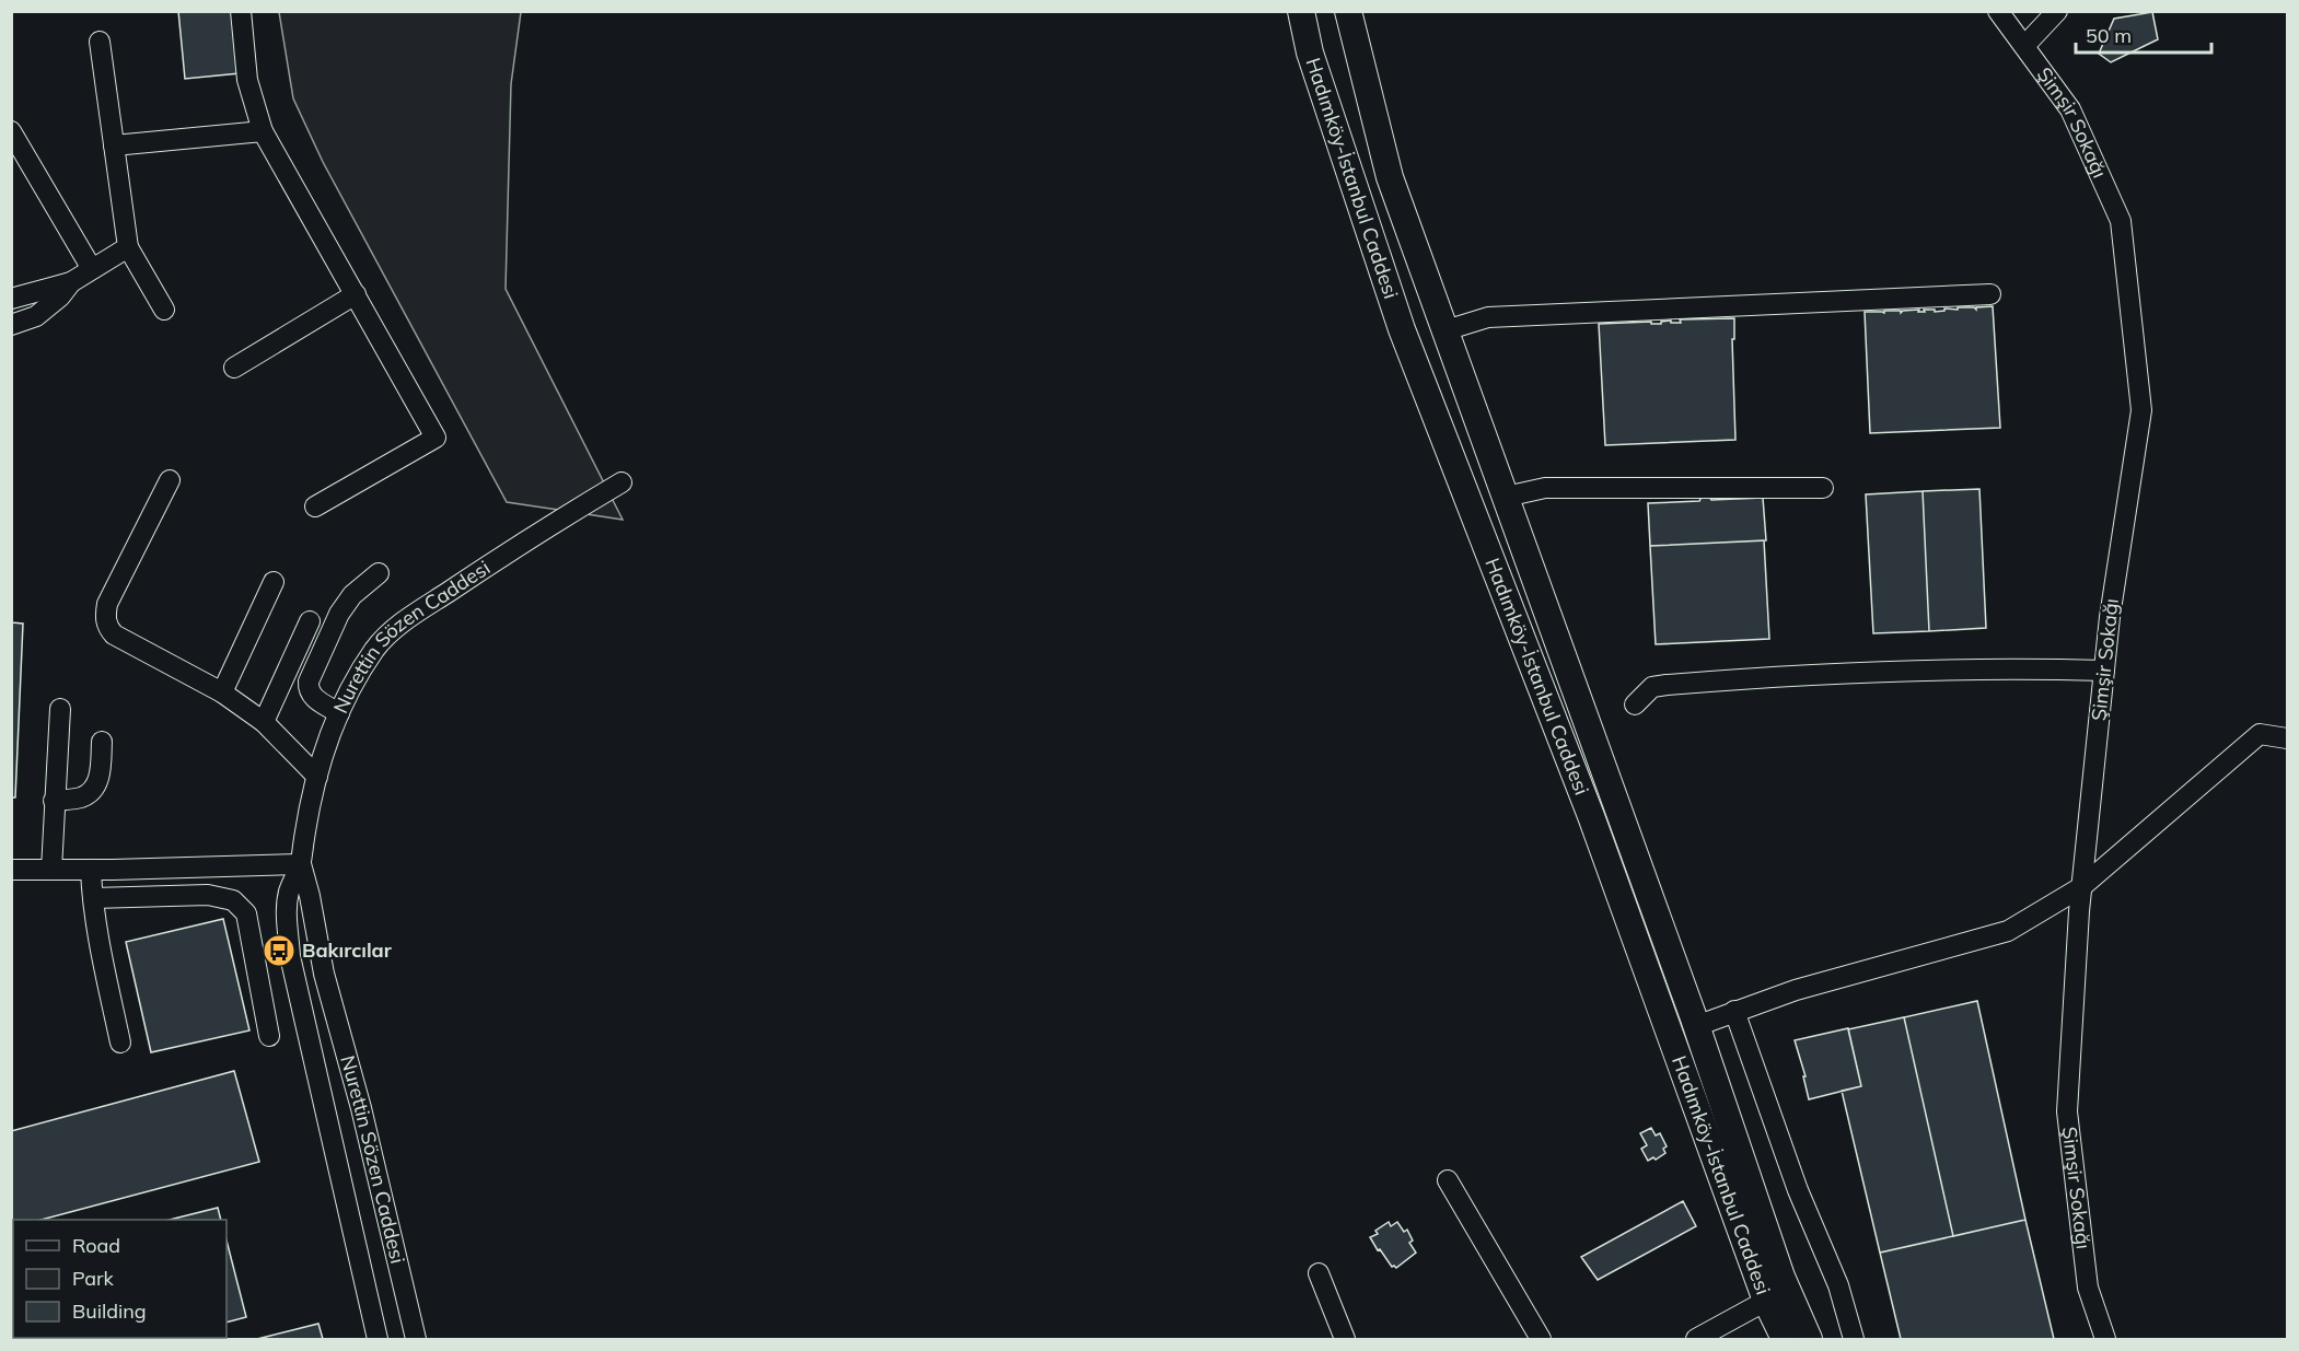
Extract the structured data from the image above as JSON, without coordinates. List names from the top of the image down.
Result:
{
  "streets": {
    "main road": ["Hadımköy-İstanbul Caddesi"],
    "street": ["Şimşir Sokağı", "Nurettin Sözen Caddesi"]
  },
  "places": {
    "bus stop": ["Bakırcılar"]
  },
  "legend": ["Road", "Park", "Building"],
  "scale_bar": "50 m"
}
